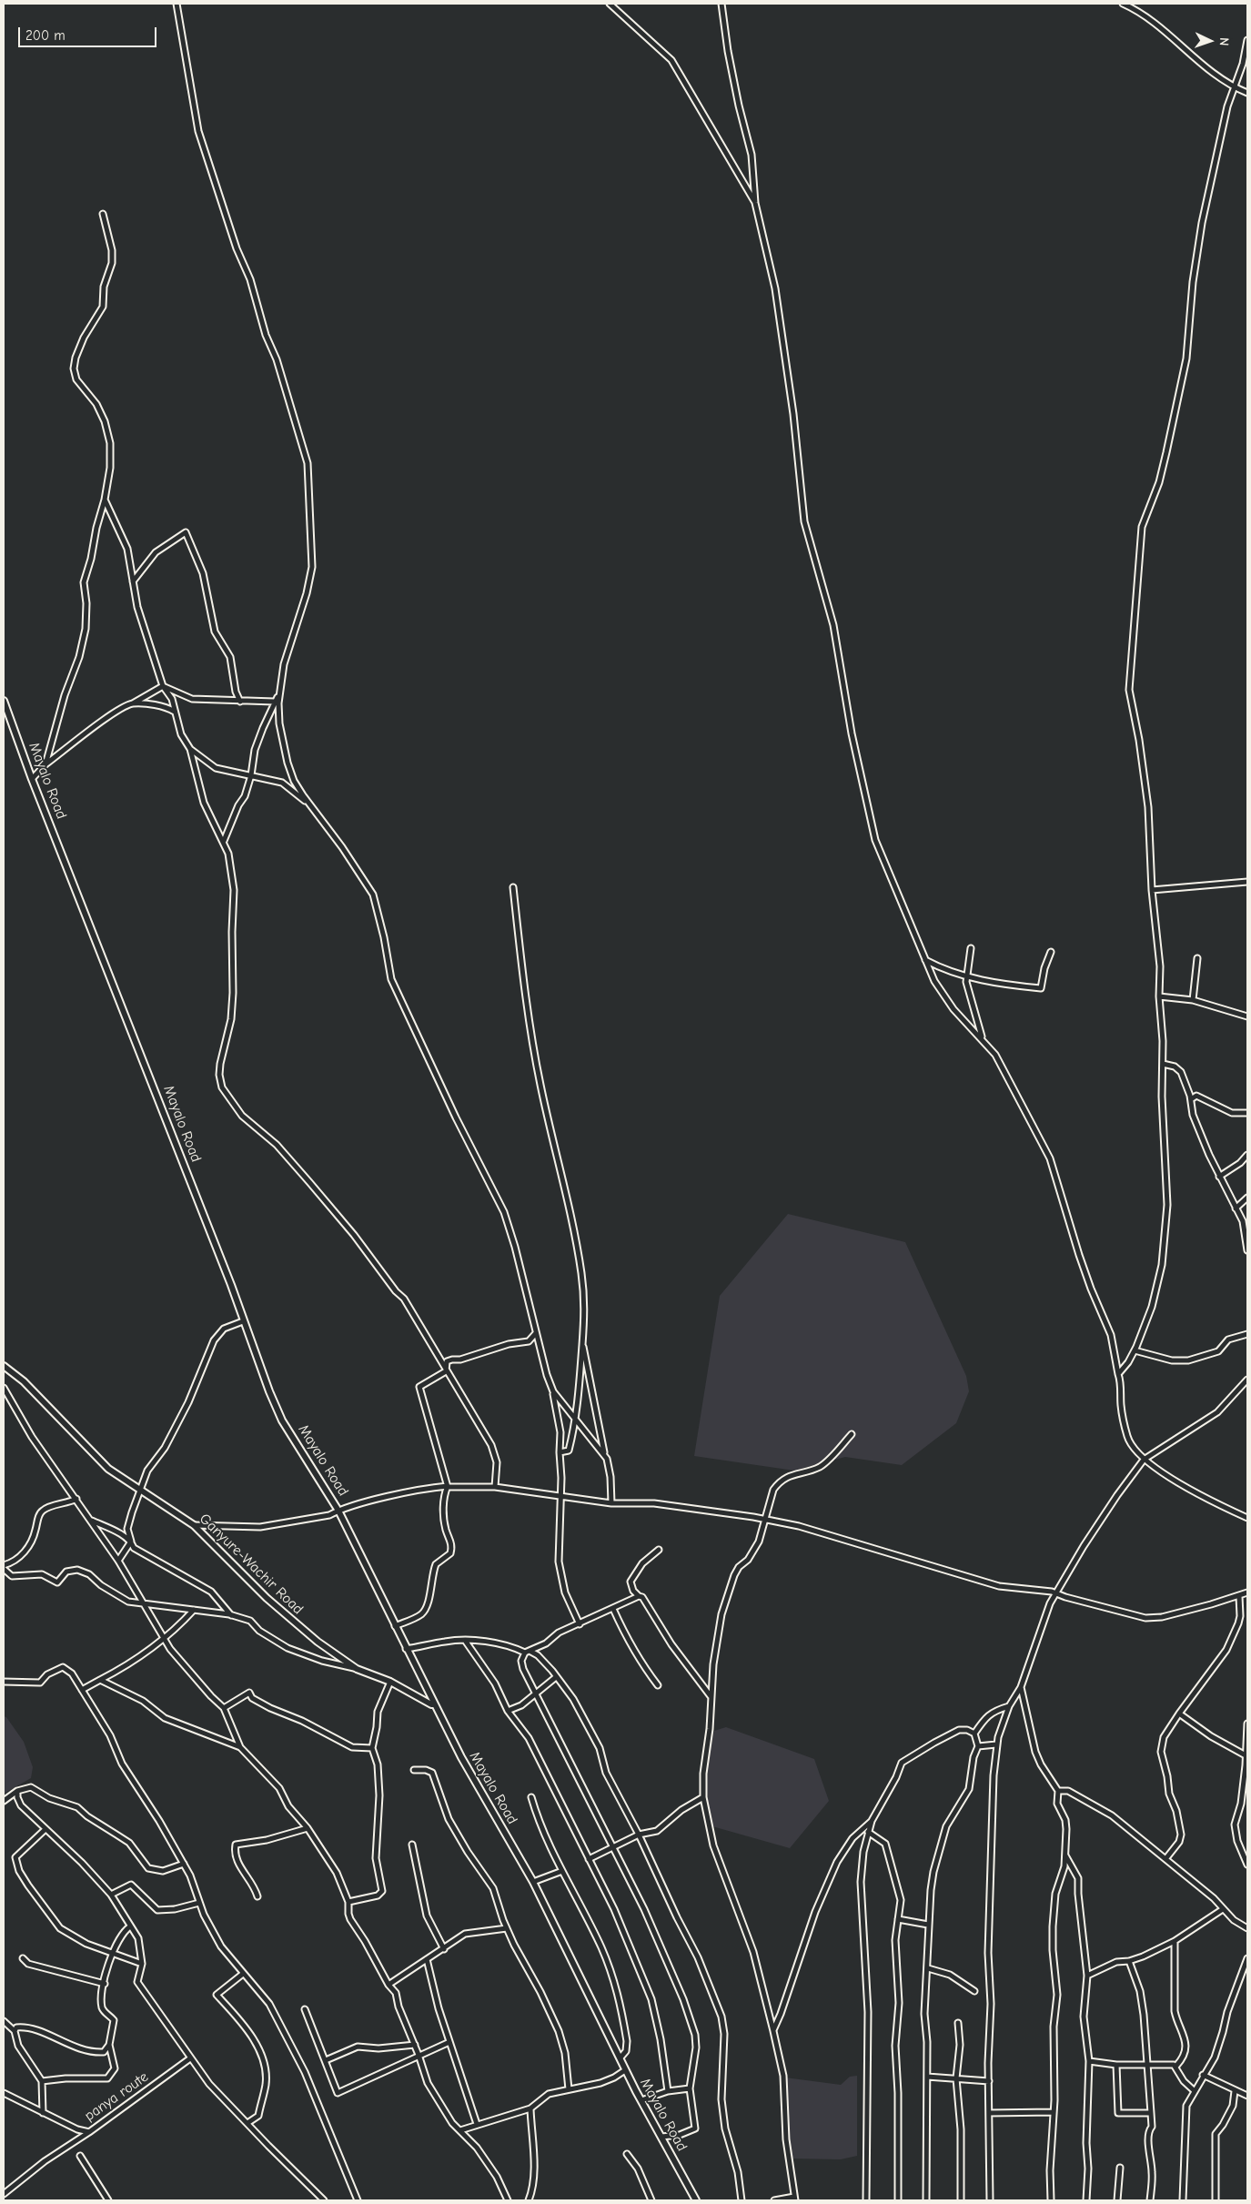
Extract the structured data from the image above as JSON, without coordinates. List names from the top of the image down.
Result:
{
  "streets": {
    "street": ["Mayalo Road", "Ganyure-Wachir Road", "panya route"]
  },
  "crossings": [
    ["Mayalo Road", "Ganyure-Wachir Road"]
  ],
  "scale_bar": "200 m",
  "north": "right"
}
